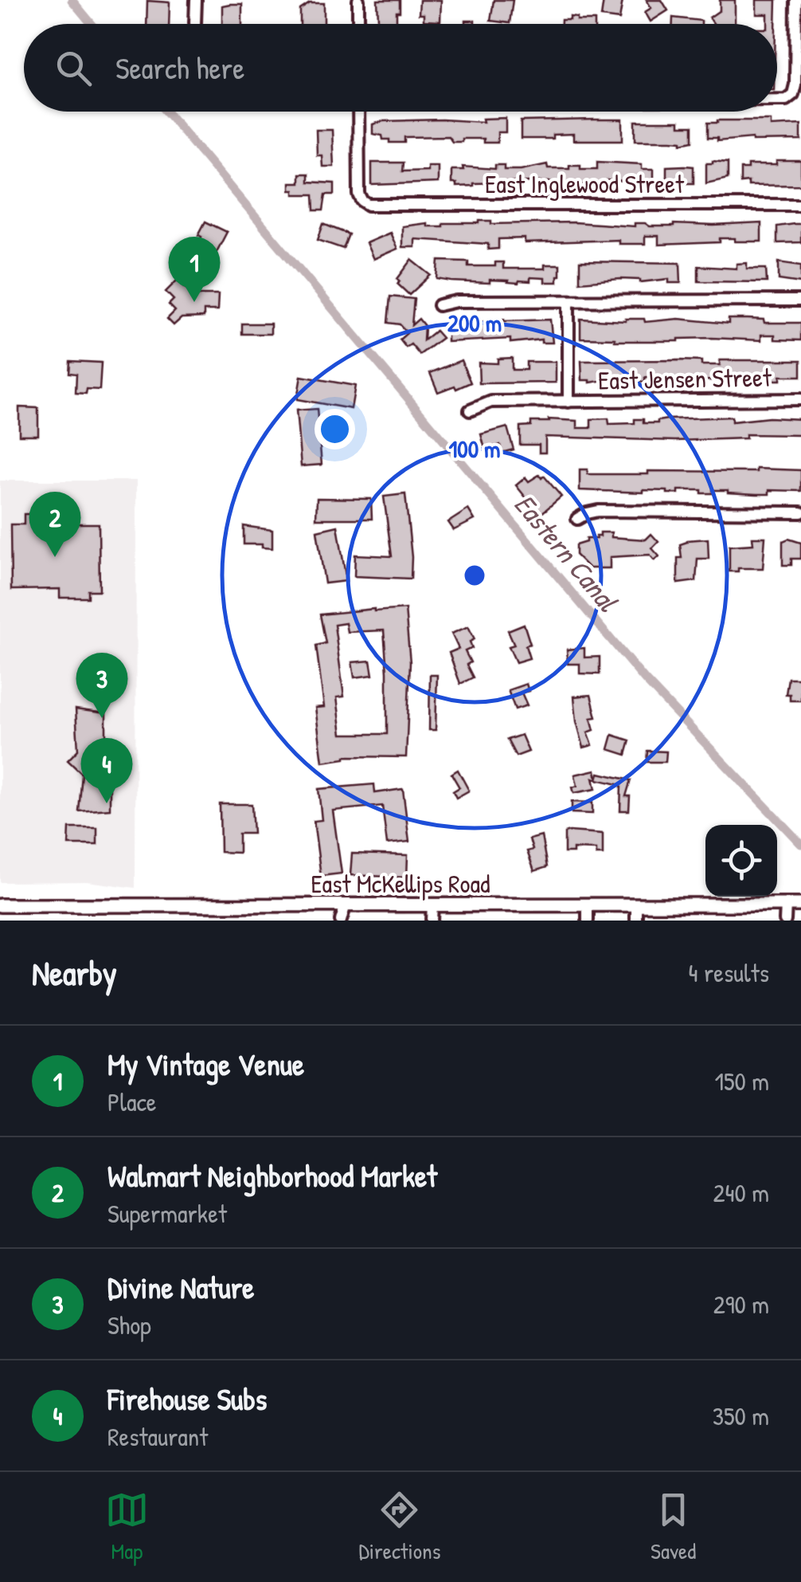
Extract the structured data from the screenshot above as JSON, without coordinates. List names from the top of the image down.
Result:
{
  "streets": {
    "main road": ["East McKellips Road"],
    "street": ["East Inglewood Street", "East Jensen Street"]
  },
  "water": ["Eastern Canal"],
  "page": {
    "search": "Search here",
    "pins": [
      "1",
      "2",
      "3",
      "4"
    ],
    "heading": ["Nearby", "4 results"],
    "list": [
      {
        "mark": "1",
        "name": "My Vintage Venue",
        "note": "Place",
        "value": "150 m"
      },
      {
        "mark": "2",
        "name": "Walmart Neighborhood Market",
        "note": "Supermarket",
        "value": "240 m"
      },
      {
        "mark": "3",
        "name": "Divine Nature",
        "note": "Shop",
        "value": "290 m"
      },
      {
        "mark": "4",
        "name": "Firehouse Subs",
        "note": "Restaurant",
        "value": "350 m"
      }
    ],
    "nav": ["Map", "Directions", "Saved"]
  },
  "rings": ["200 m", "100 m"]
}
